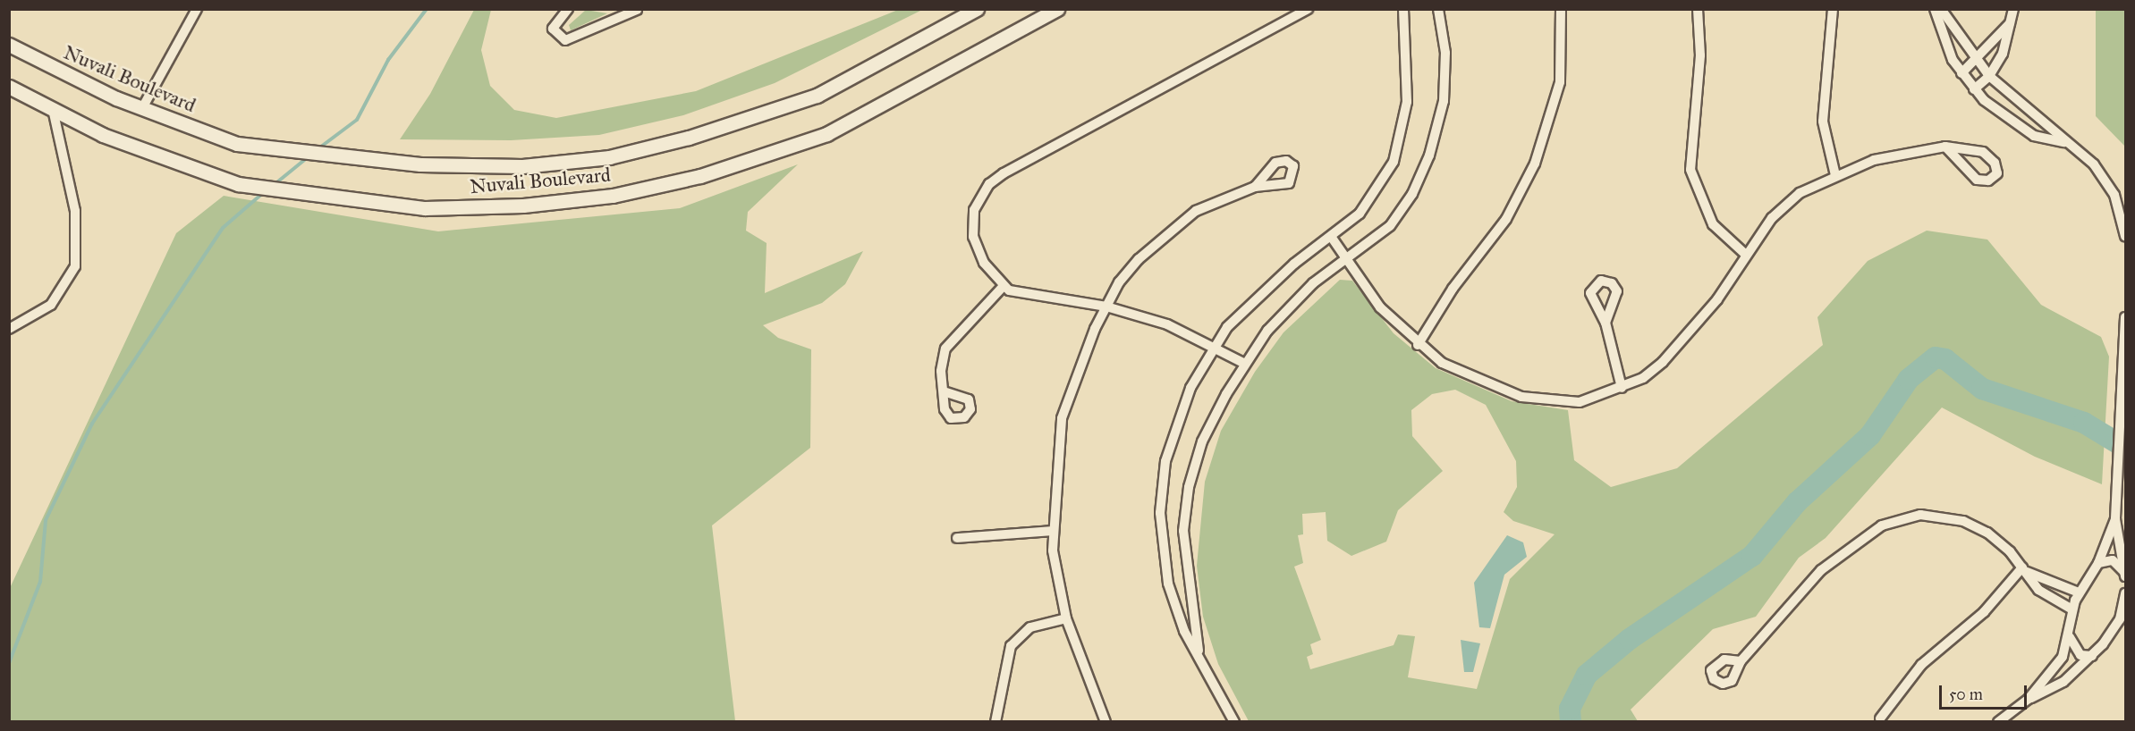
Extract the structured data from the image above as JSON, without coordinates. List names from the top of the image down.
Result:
{
  "streets": {
    "main road": ["Nuvali Boulevard"]
  },
  "scale_bar": "50 m"
}
